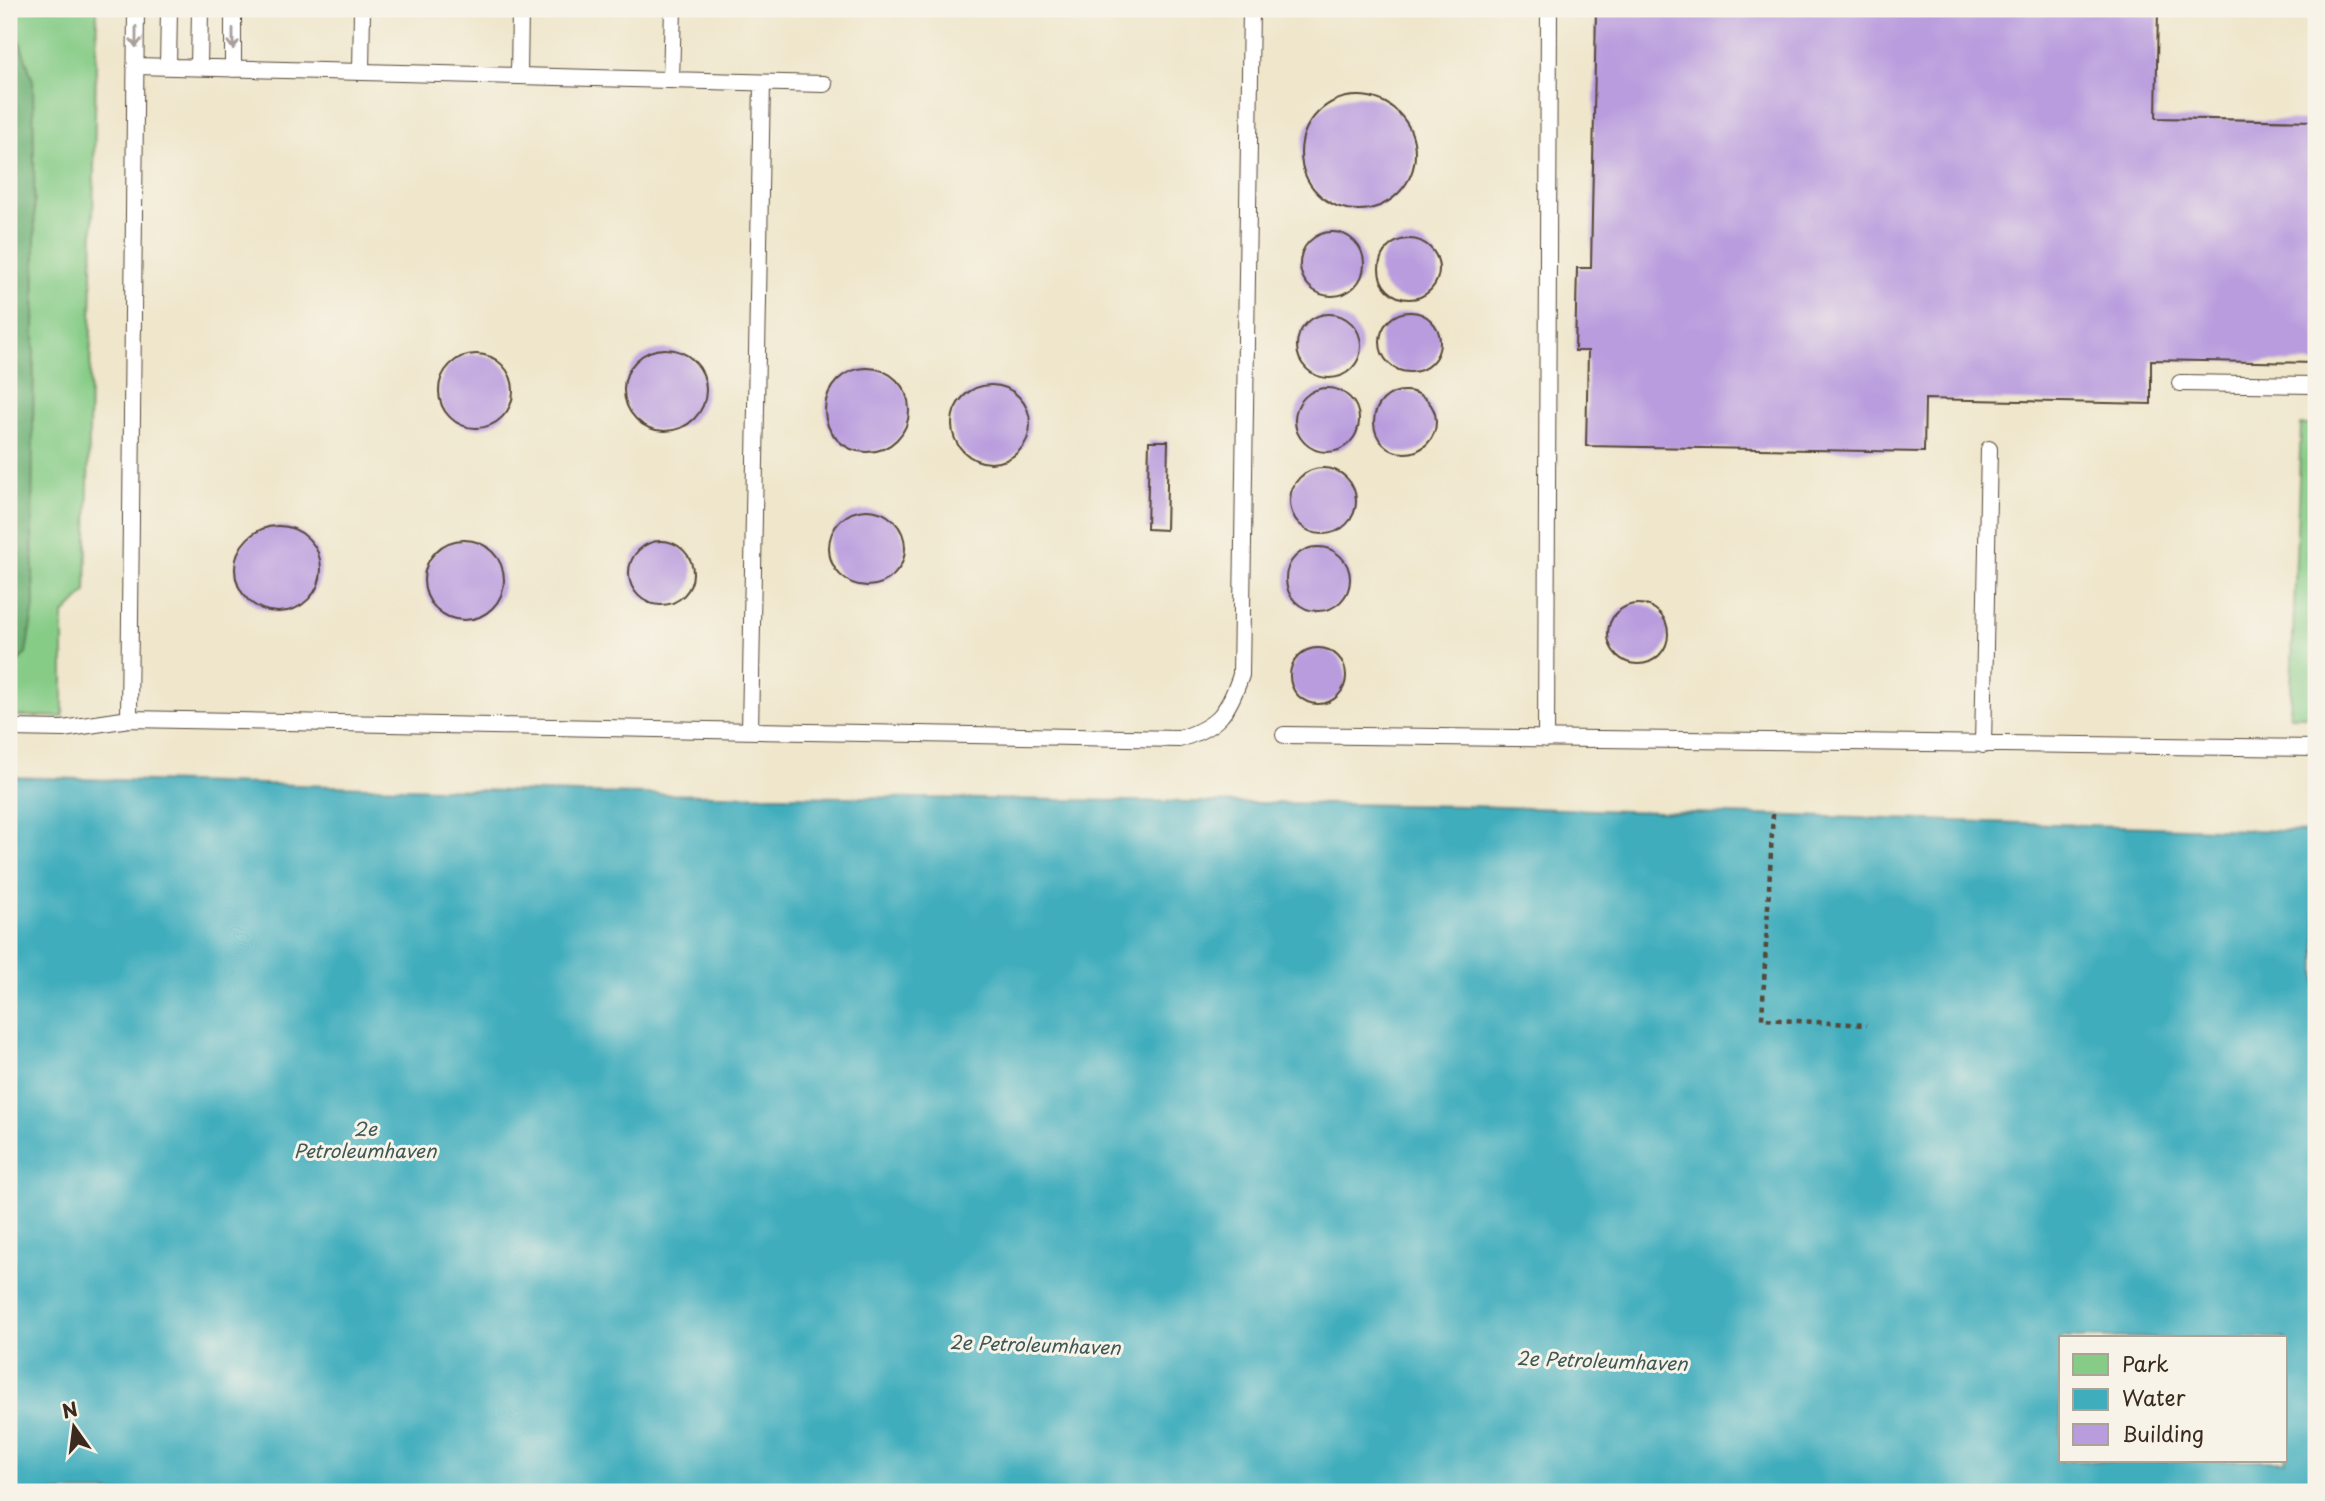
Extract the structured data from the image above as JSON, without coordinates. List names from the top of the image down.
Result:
{
  "water": ["2e Petroleumhaven"],
  "legend": ["Park", "Water", "Building"],
  "north": "top"
}
